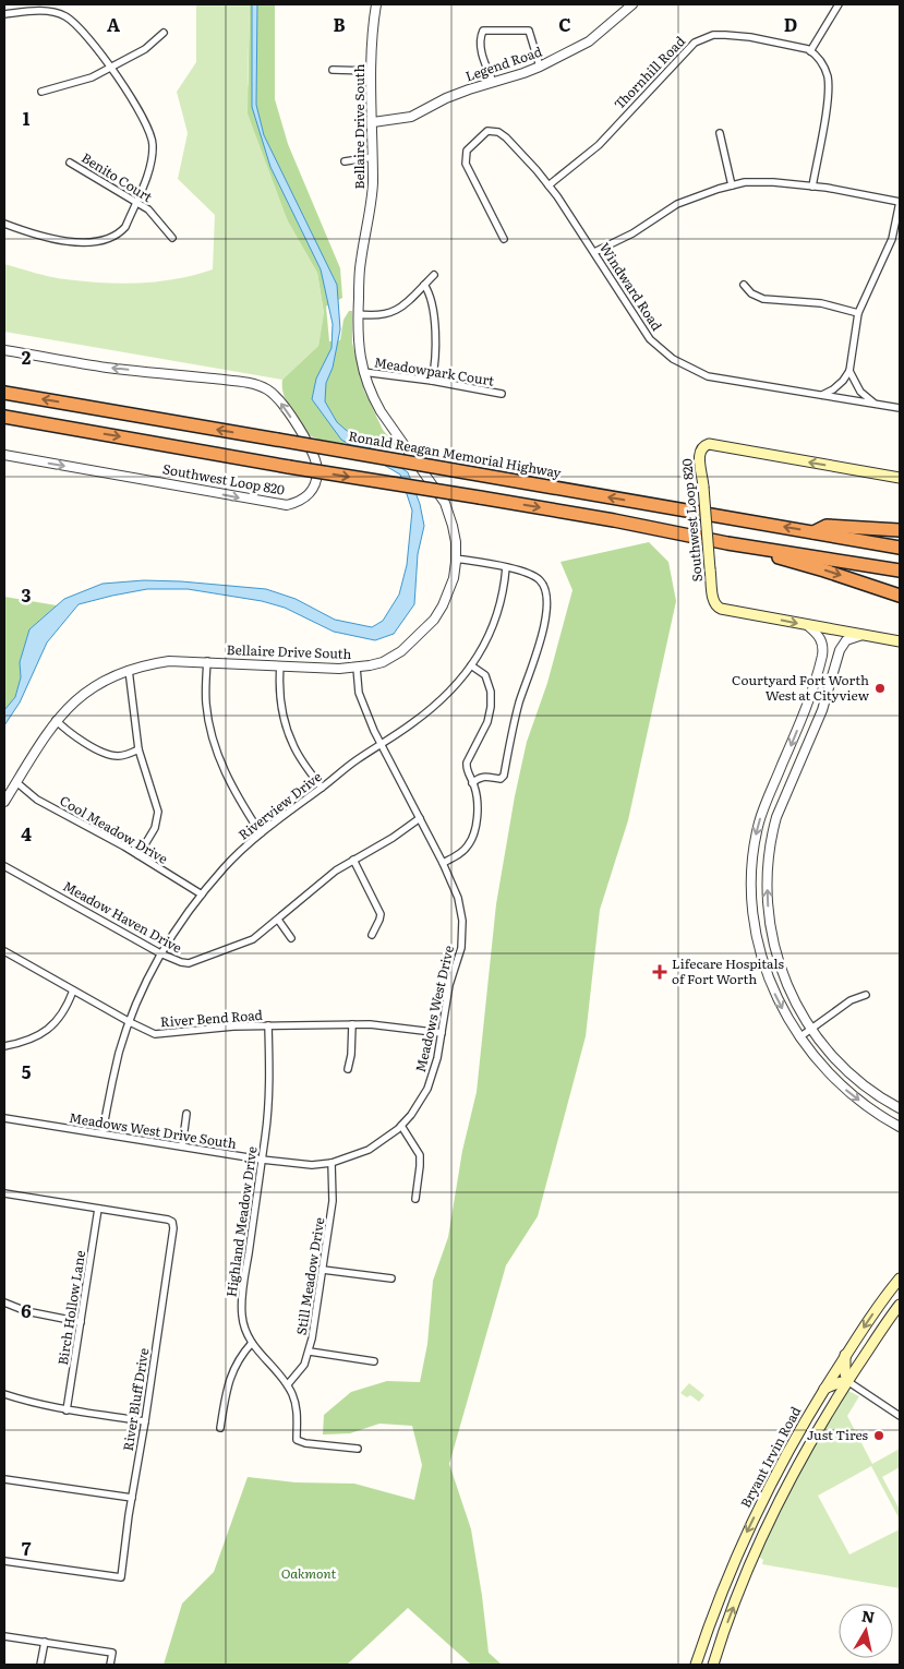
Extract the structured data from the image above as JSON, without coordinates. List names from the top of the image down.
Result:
{
  "streets": {
    "highway": ["Ronald Reagan Memorial Highway"],
    "main road": ["Southwest Loop 820", "Bryant Irvin Road"],
    "street": [
      "Legend Road",
      "Thornhill Road",
      "Bellaire Drive South",
      "Benito Court",
      "Windward Road",
      "Meadowpark Court",
      "Riverview Drive",
      "Cool Meadow Drive",
      "Meadow Haven Drive",
      "Meadows West Drive",
      "River Bend Road",
      "Meadows West Drive South",
      "Highland Meadow Drive",
      "Still Meadow Drive",
      "Birch Hollow Lane",
      "River Bluff Drive"
    ]
  },
  "crossings": [
    ["Legend Road", "Bellaire Drive South"],
    ["Thornhill Road", "Windward Road"],
    ["Bellaire Drive South", "Meadowpark Court"],
    ["Bellaire Drive South", "Cool Meadow Drive"],
    ["Bellaire Drive South", "Meadows West Drive"],
    ["Riverview Drive", "Cool Meadow Drive"],
    ["Riverview Drive", "Meadow Haven Drive"],
    ["Riverview Drive", "Meadows West Drive"],
    ["Riverview Drive", "River Bend Road"],
    ["Riverview Drive", "Meadows West Drive South"],
    ["Meadow Haven Drive", "Meadows West Drive"],
    ["Meadows West Drive", "River Bend Road"],
    ["Meadows West Drive", "Meadows West Drive South"],
    ["Meadows West Drive", "Still Meadow Drive"],
    ["River Bend Road", "Highland Meadow Drive"],
    ["Meadows West Drive South", "Highland Meadow Drive"],
    ["Meadows West Drive South", "Still Meadow Drive"],
    ["Highland Meadow Drive", "Still Meadow Drive"],
    ["Birch Hollow Lane", "River Bluff Drive"]
  ],
  "parks": ["Oakmont"],
  "places": {
    "other": ["Courtyard Fort Worth West at Cityview", "Just Tires"],
    "health": ["Lifecare Hospitals of Fort Worth"]
  },
  "north": "top",
  "grid": {
    "columns": [
      "A",
      "B",
      "C",
      "D"
    ],
    "rows": [
      "1",
      "2",
      "3",
      "4",
      "5",
      "6",
      "7"
    ]
  }
}
